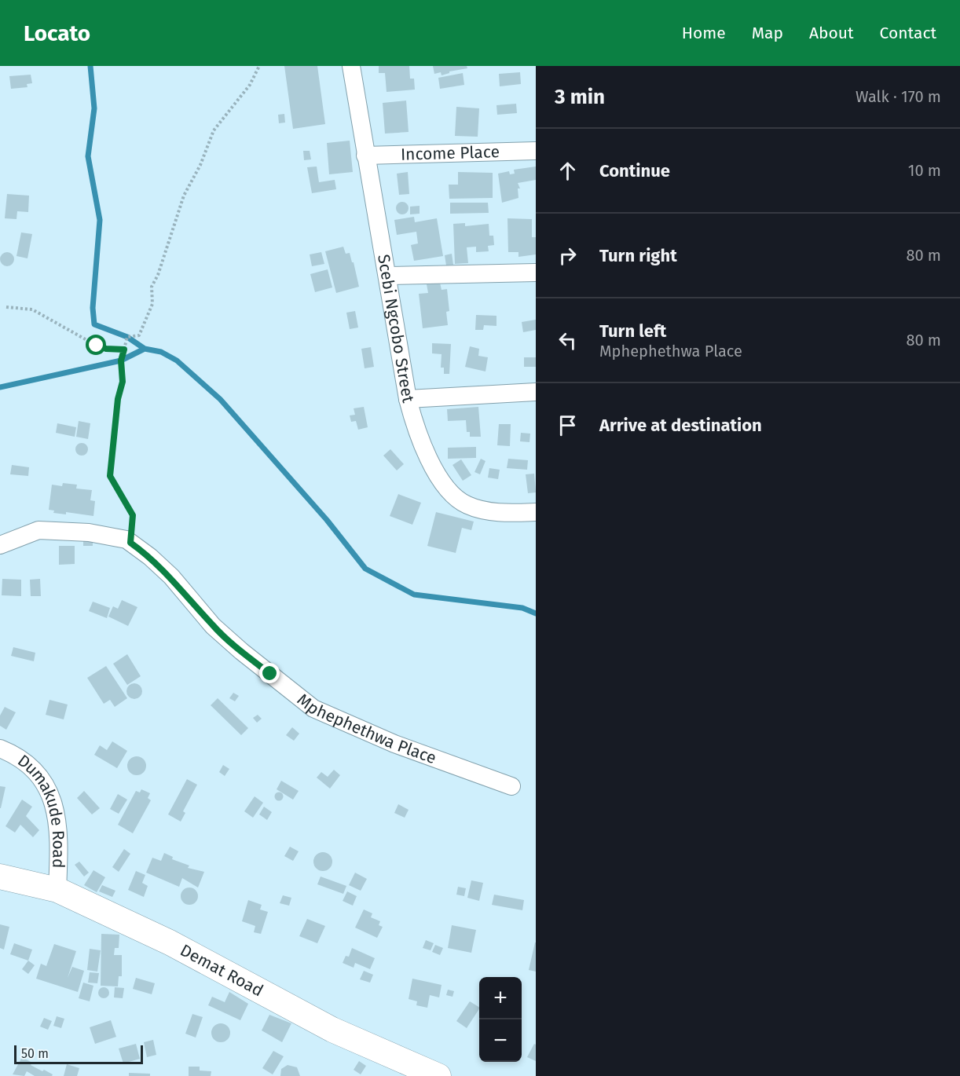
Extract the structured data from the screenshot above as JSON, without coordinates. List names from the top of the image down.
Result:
{
  "streets": {
    "street": [
      "Income Place",
      "Scebi Ngcobo Street",
      "Mphephethwa Place",
      "Dumakude Road",
      "Demat Road"
    ]
  },
  "crossings": [
    ["Income Place", "Scebi Ngcobo Street"],
    ["Dumakude Road", "Demat Road"]
  ],
  "scale_bar": "50 m",
  "page": {
    "header": "Locato",
    "nav": [
      "Home",
      "Map",
      "About",
      "Contact"
    ],
    "heading": ["3 min", "Walk · 170 m"],
    "list": [
      ["Continue", "10 m"],
      ["Turn right", "80 m"],
      ["Turn left", "Mphephethwa Place", "80 m"],
      "Arrive at destination"
    ],
    "map_buttons": ["+", "−"],
    "scale": "50 m"
  }
}
